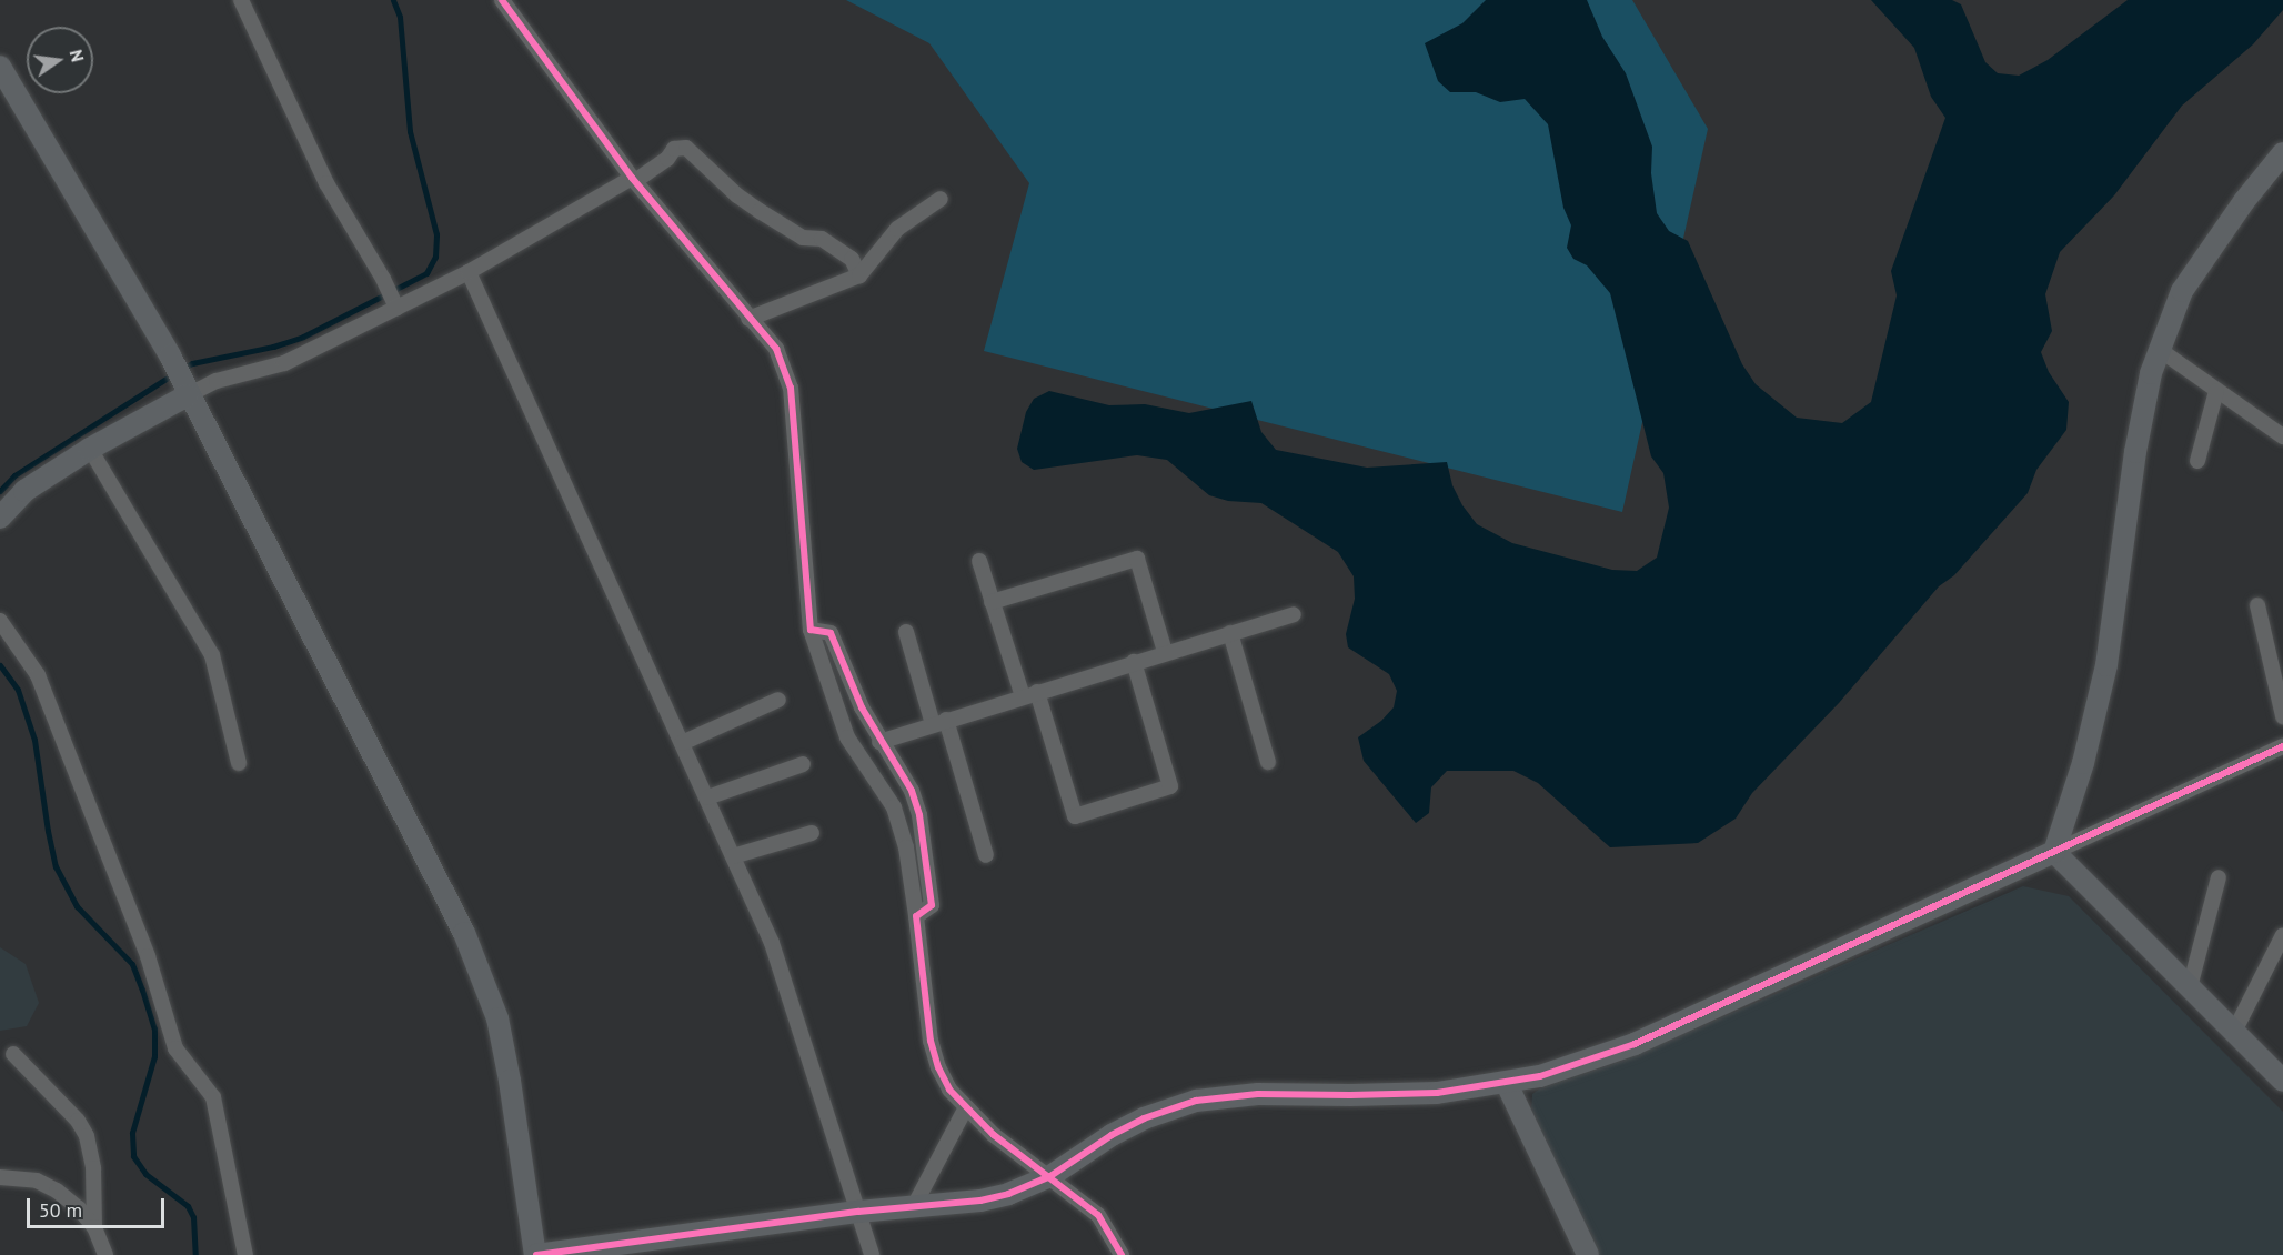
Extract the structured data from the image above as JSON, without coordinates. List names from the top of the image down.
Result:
{
  "scale_bar": "50 m",
  "north": "right"
}
